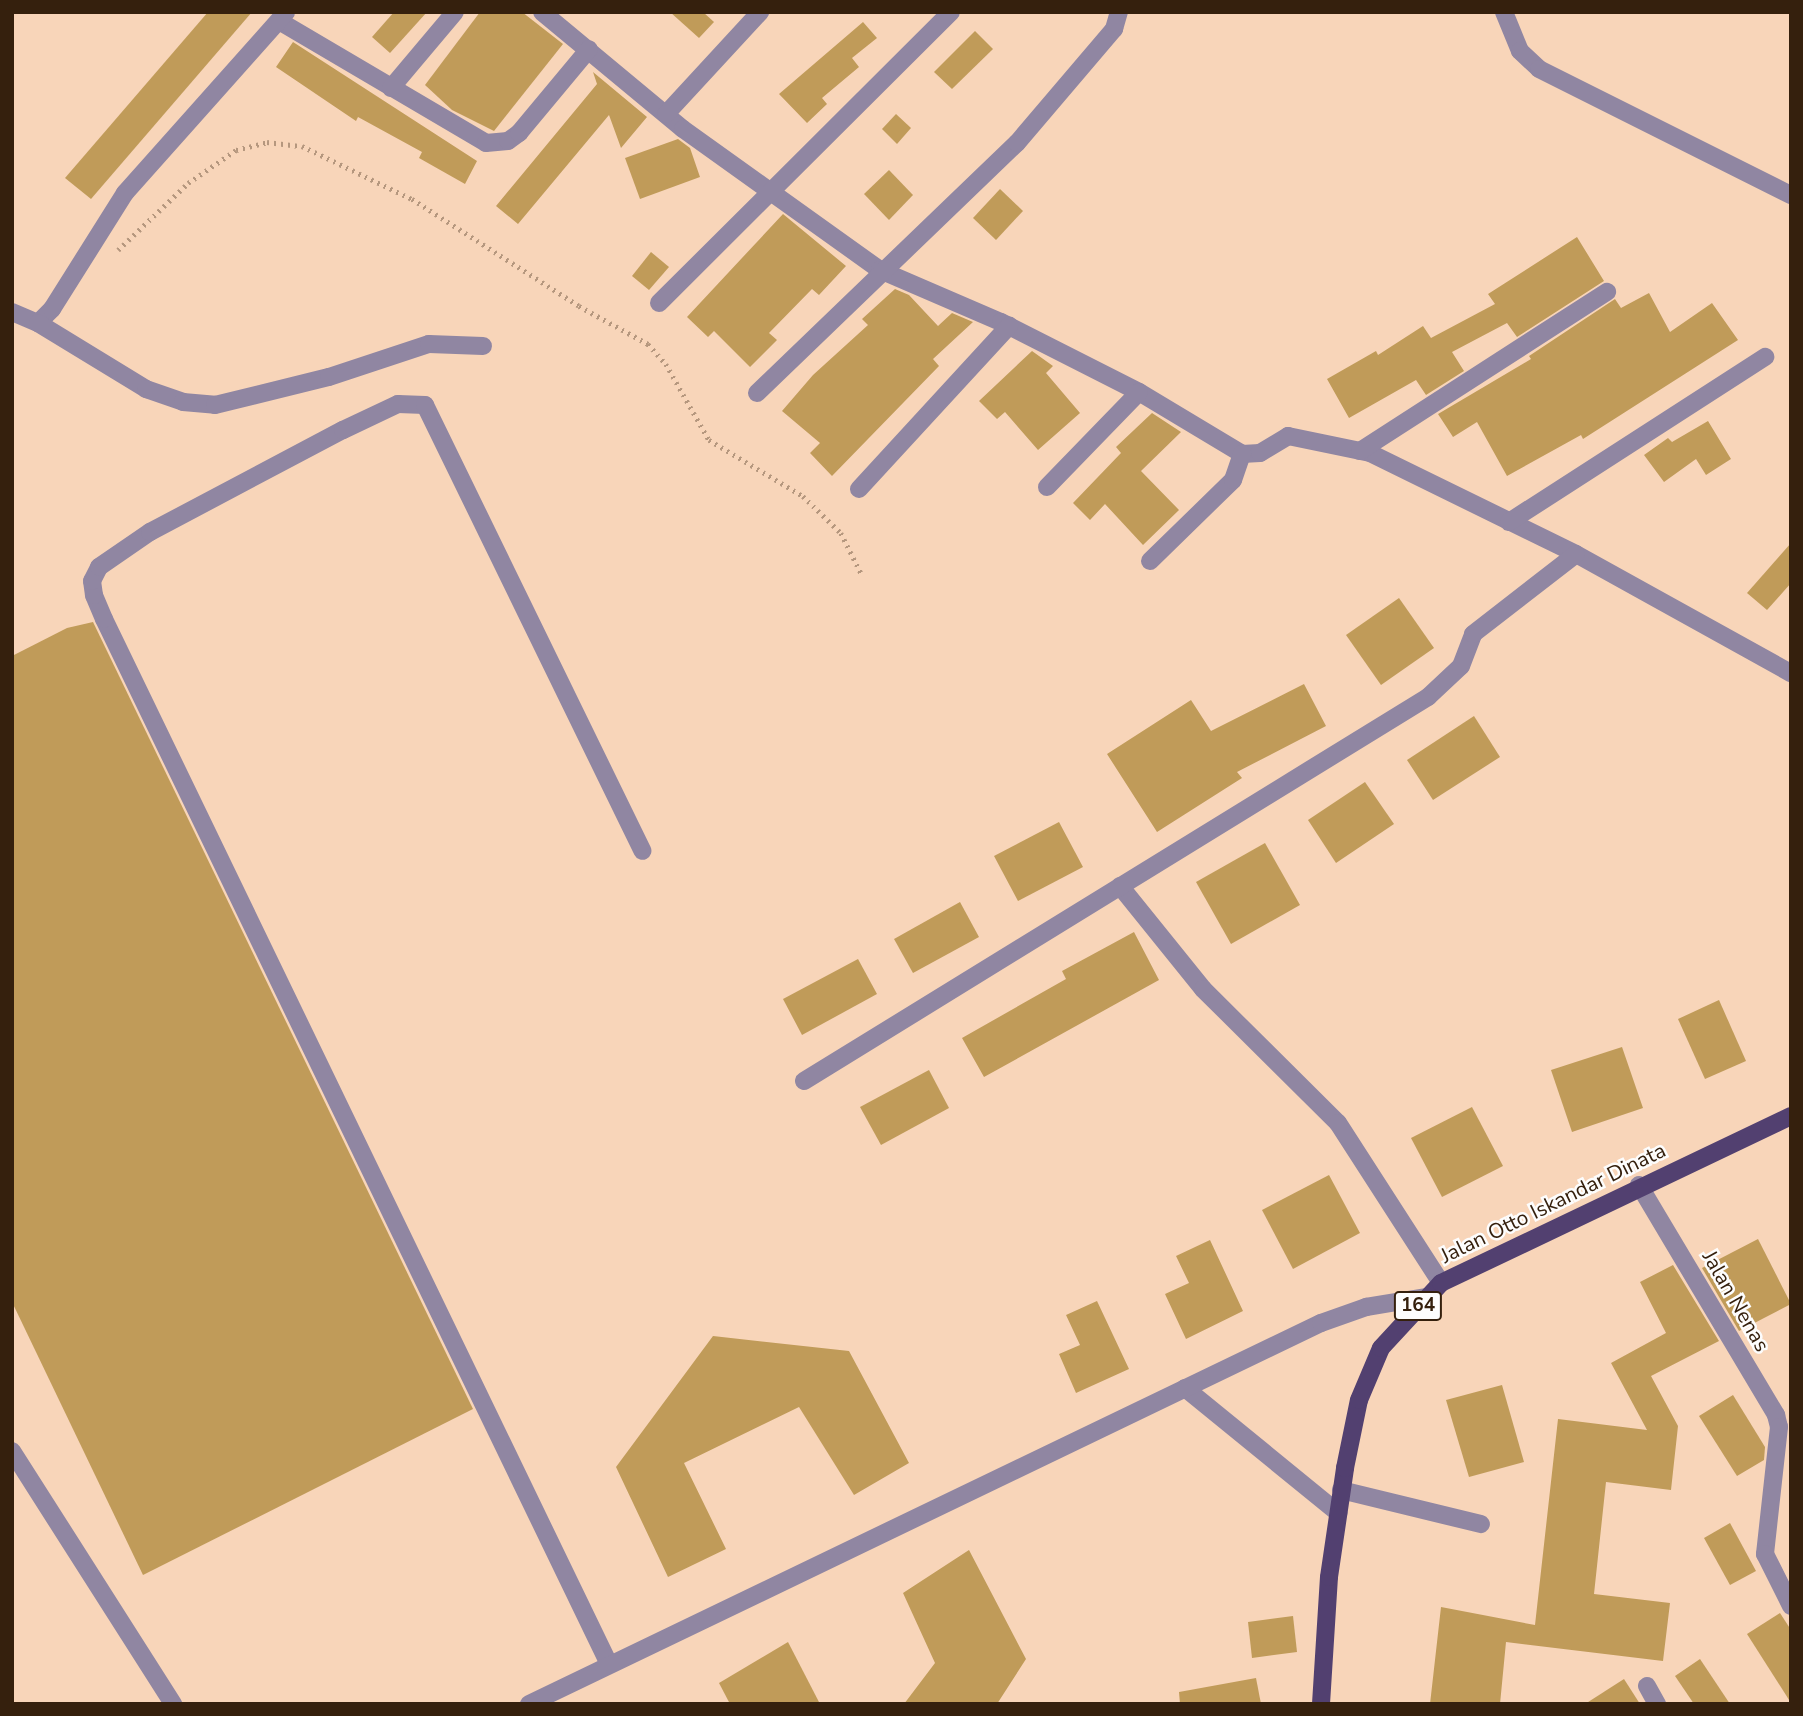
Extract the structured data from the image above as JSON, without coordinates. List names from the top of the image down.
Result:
{
  "streets": {
    "main road": ["Jalan Otto Iskandar Dinata", "164"],
    "street": ["Jalan Nenas"]
  },
  "crossings": [
    ["Jalan Otto Iskandar Dinata", "Jalan Nenas"]
  ]
}
